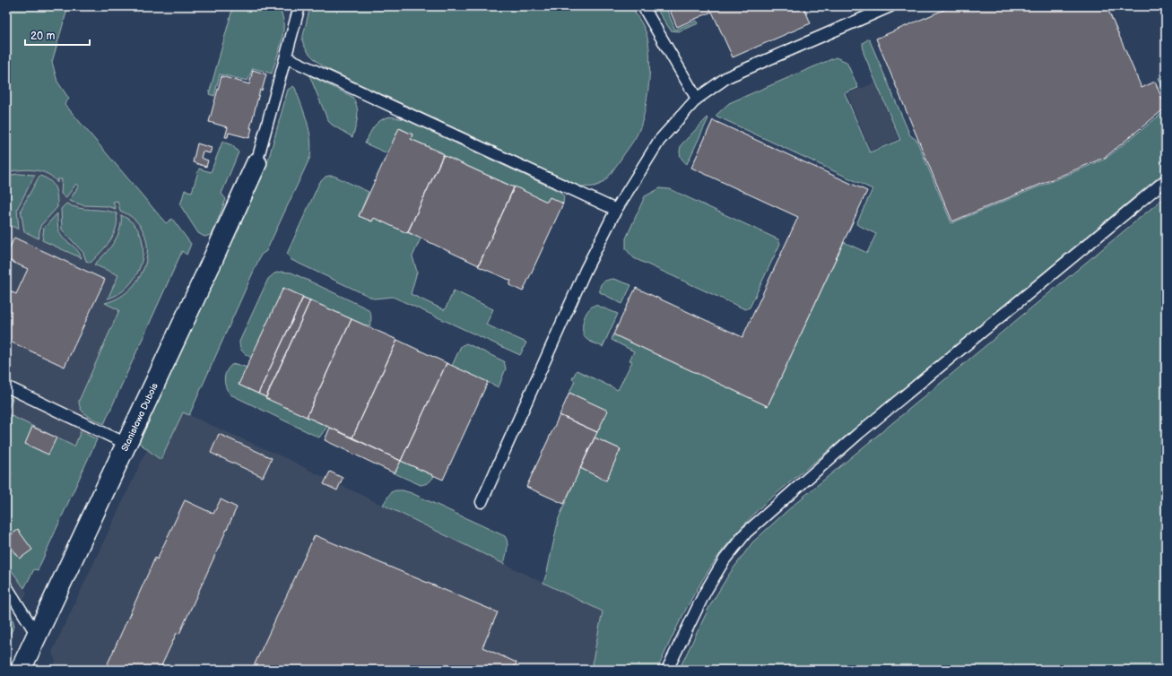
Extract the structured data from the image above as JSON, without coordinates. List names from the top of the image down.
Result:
{
  "streets": {
    "street": ["Stanisława Dubois"]
  },
  "scale_bar": "20 m"
}
